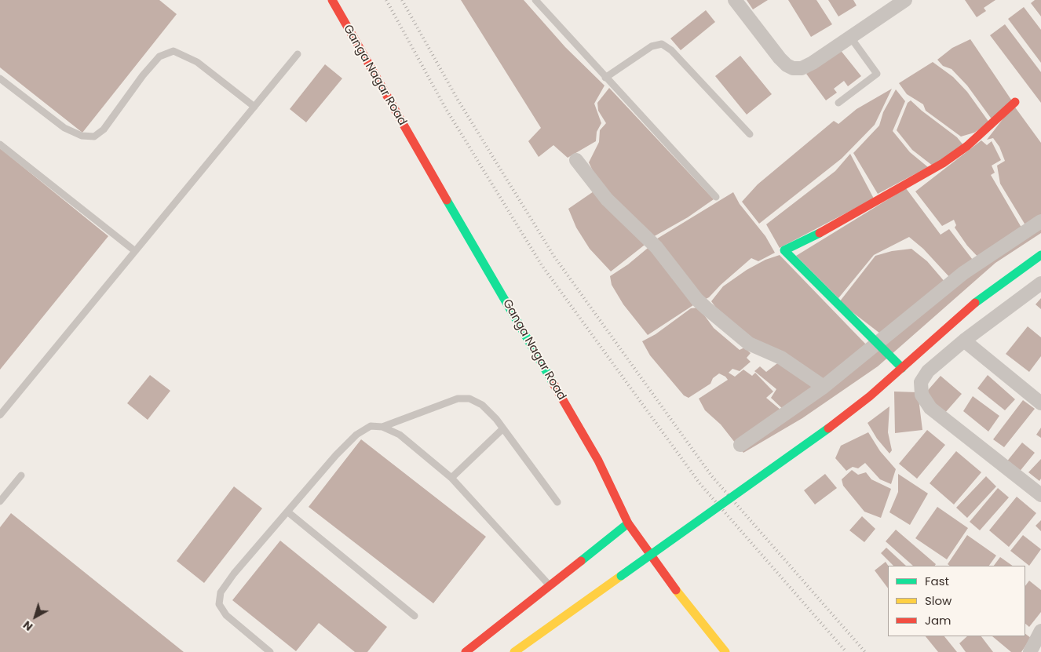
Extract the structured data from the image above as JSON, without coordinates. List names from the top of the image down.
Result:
{
  "streets": {
    "street": ["Ganga Nagar Road"]
  },
  "legend": ["Fast", "Slow", "Jam"],
  "north": "bottom left"
}
